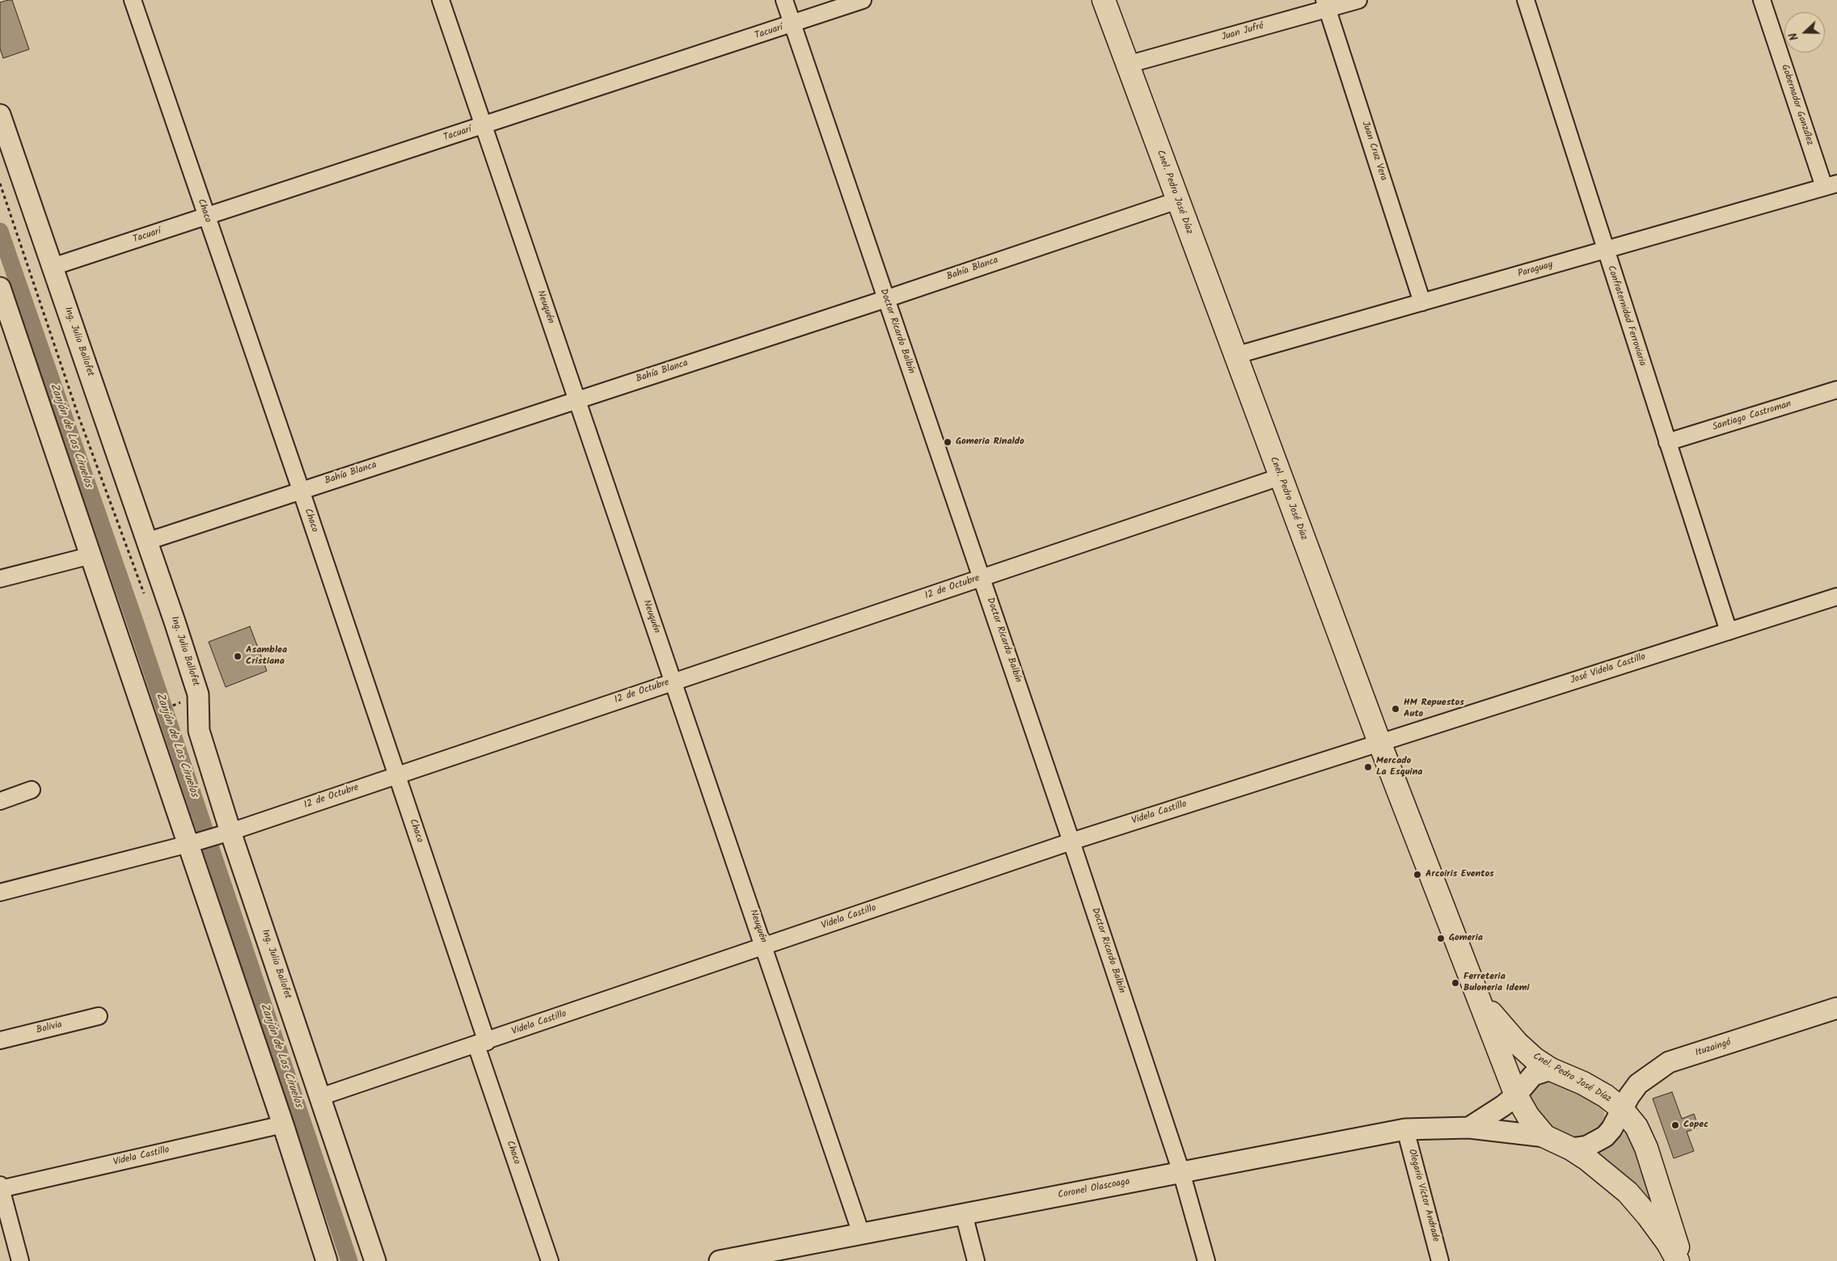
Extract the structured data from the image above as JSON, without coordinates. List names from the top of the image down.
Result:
{
  "streets": {
    "main road": ["Cnel. Pedro José Díaz"],
    "street": [
      "Tacuarí",
      "Juan Jufré",
      "Gobernador González",
      "Juan Cruz Vera",
      "Chaco",
      "Bahía Blanca",
      "Paraguay",
      "Neuquén",
      "Confraternidad Ferroviaria",
      "Doctor Ricardo Balbín",
      "Ing. Julio Ballofet",
      "Santiago Castroman",
      "12 de Octubre",
      "José Videla Castillo",
      "Videla Castillo",
      "Bolivia",
      "Ituzaingó",
      "Coronel Olascoaga",
      "Olegario Víctor Andrade"
    ]
  },
  "crossings": [
    ["Tacuarí", "Chaco"],
    ["Tacuarí", "Neuquén"],
    ["Tacuarí", "Doctor Ricardo Balbín"],
    ["Tacuarí", "Ing. Julio Ballofet"],
    ["Juan Jufré", "Juan Cruz Vera"],
    ["Juan Jufré", "Cnel. Pedro José Díaz"],
    ["Gobernador González", "Paraguay"],
    ["Juan Cruz Vera", "Paraguay"],
    ["Cnel. Pedro José Díaz", "Bahía Blanca"],
    ["Cnel. Pedro José Díaz", "Paraguay"],
    ["Cnel. Pedro José Díaz", "12 de Octubre"],
    ["Cnel. Pedro José Díaz", "José Videla Castillo"],
    ["Cnel. Pedro José Díaz", "Videla Castillo"],
    ["Cnel. Pedro José Díaz", "Ituzaingó"],
    ["Cnel. Pedro José Díaz", "Coronel Olascoaga"],
    ["Chaco", "Bahía Blanca"],
    ["Chaco", "12 de Octubre"],
    ["Chaco", "Videla Castillo"],
    ["Bahía Blanca", "Neuquén"],
    ["Bahía Blanca", "Doctor Ricardo Balbín"],
    ["Bahía Blanca", "Ing. Julio Ballofet"],
    ["Paraguay", "Confraternidad Ferroviaria"],
    ["Neuquén", "12 de Octubre"],
    ["Neuquén", "Videla Castillo"],
    ["Neuquén", "Coronel Olascoaga"],
    ["Confraternidad Ferroviaria", "Santiago Castroman"],
    ["Confraternidad Ferroviaria", "José Videla Castillo"],
    ["Doctor Ricardo Balbín", "12 de Octubre"],
    ["Doctor Ricardo Balbín", "Videla Castillo"],
    ["Doctor Ricardo Balbín", "Coronel Olascoaga"],
    ["Ing. Julio Ballofet", "12 de Octubre"],
    ["Ing. Julio Ballofet", "Videla Castillo"],
    ["José Videla Castillo", "Videla Castillo"],
    ["Ituzaingó", "Coronel Olascoaga"],
    ["Coronel Olascoaga", "Olegario Víctor Andrade"]
  ],
  "water": ["Zanjón de Los Ciruelos"],
  "places": [
    "Gomeria Rinaldo",
    "Asamblea Cristiana",
    "HM Repuestos Auto",
    "Mercado La Esquina",
    "Arcoiris Eventos",
    "Gomeria",
    "Ferreteria Buloneria Idemi",
    "Copec"
  ],
  "north": "left"
}
